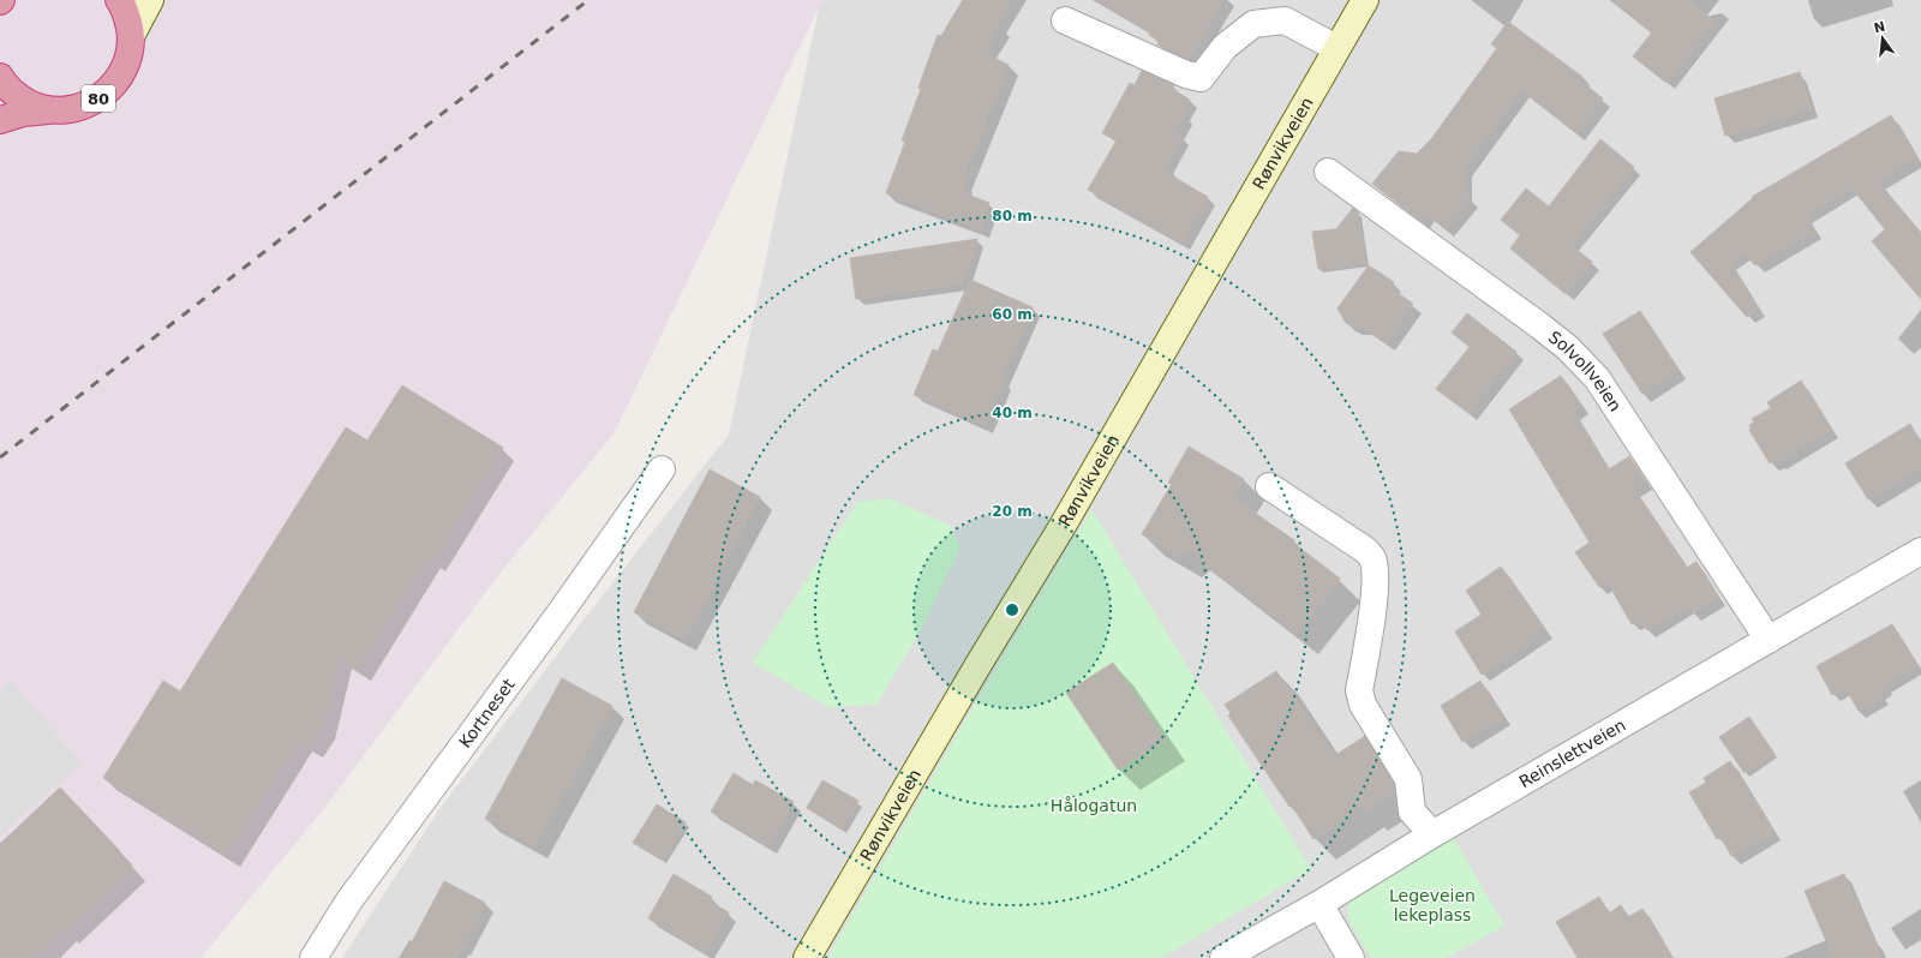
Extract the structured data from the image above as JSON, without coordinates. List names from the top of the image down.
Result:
{
  "streets": {
    "highway": ["80"],
    "street": [
      "Rønvikveien",
      "Solvollveien",
      "Kortneset",
      "Reinslettveien"
    ]
  },
  "crossings": [
    ["Solvollveien", "Reinslettveien"]
  ],
  "parks": ["Hålogatun", "Legeveien lekeplass"],
  "north": "top",
  "rings": [
    "80 m",
    "60 m",
    "40 m",
    "20 m"
  ]
}
